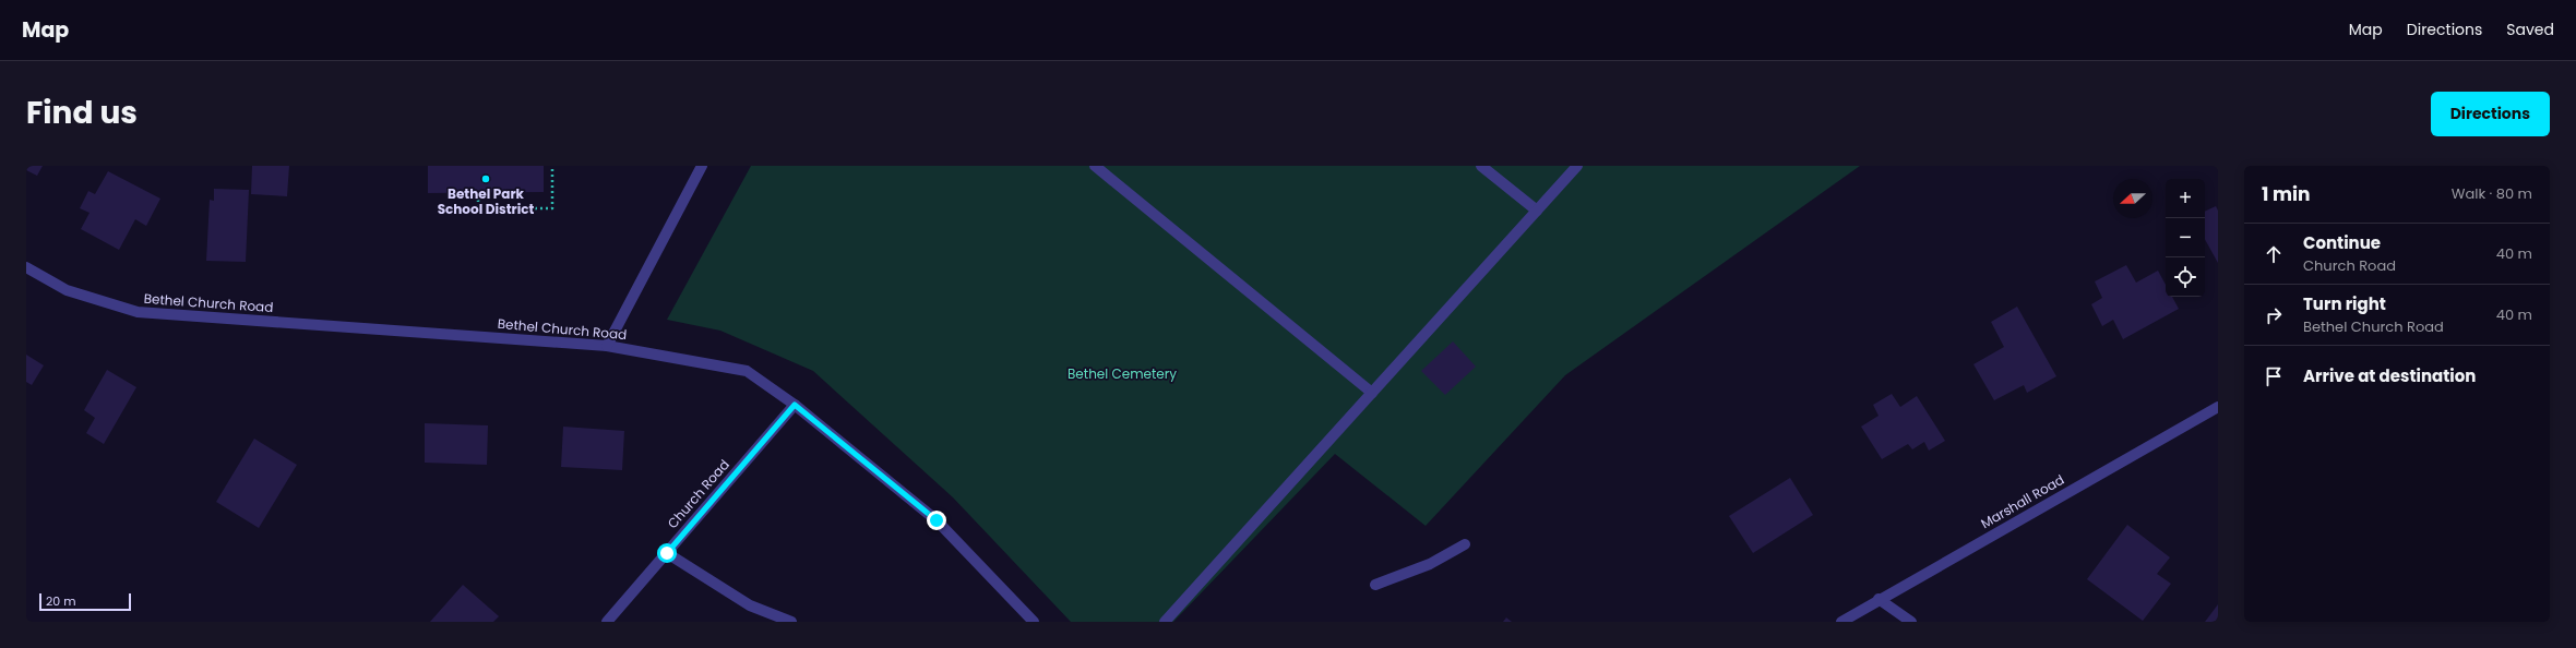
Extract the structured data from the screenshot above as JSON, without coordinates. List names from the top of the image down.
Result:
{
  "streets": {
    "street": ["Bethel Church Road", "Church Road", "Marshall Road"]
  },
  "crossings": [
    ["Bethel Church Road", "Church Road"]
  ],
  "parks": ["Bethel Cemetery"],
  "places": ["Bethel Park School District"],
  "scale_bar": "20 m",
  "north": "left",
  "page": {
    "header": "Map",
    "nav": ["Map", "Directions", "Saved"],
    "title": "Find us",
    "buttons": "Directions",
    "heading": ["1 min", "Walk · 80 m"],
    "map_buttons": ["+", "−"],
    "list": [
      ["Continue", "Church Road", "40 m"],
      ["Turn right", "Bethel Church Road", "40 m"],
      "Arrive at destination"
    ],
    "scale": "20 m"
  }
}
